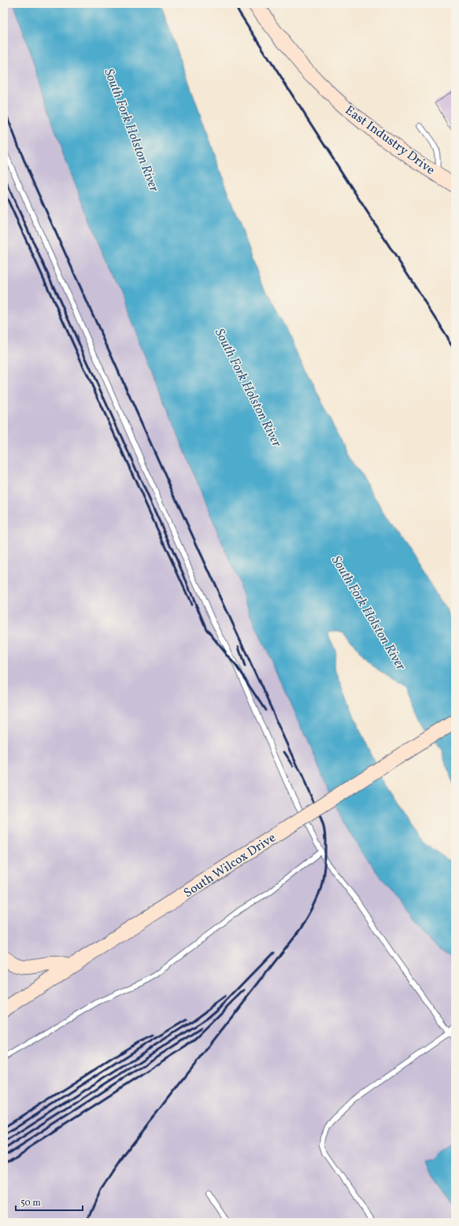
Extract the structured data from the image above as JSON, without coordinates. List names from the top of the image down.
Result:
{
  "streets": {
    "main road": ["East Industry Drive", "South Wilcox Drive"]
  },
  "water": ["South Fork Holston River"],
  "scale_bar": "50 m"
}
